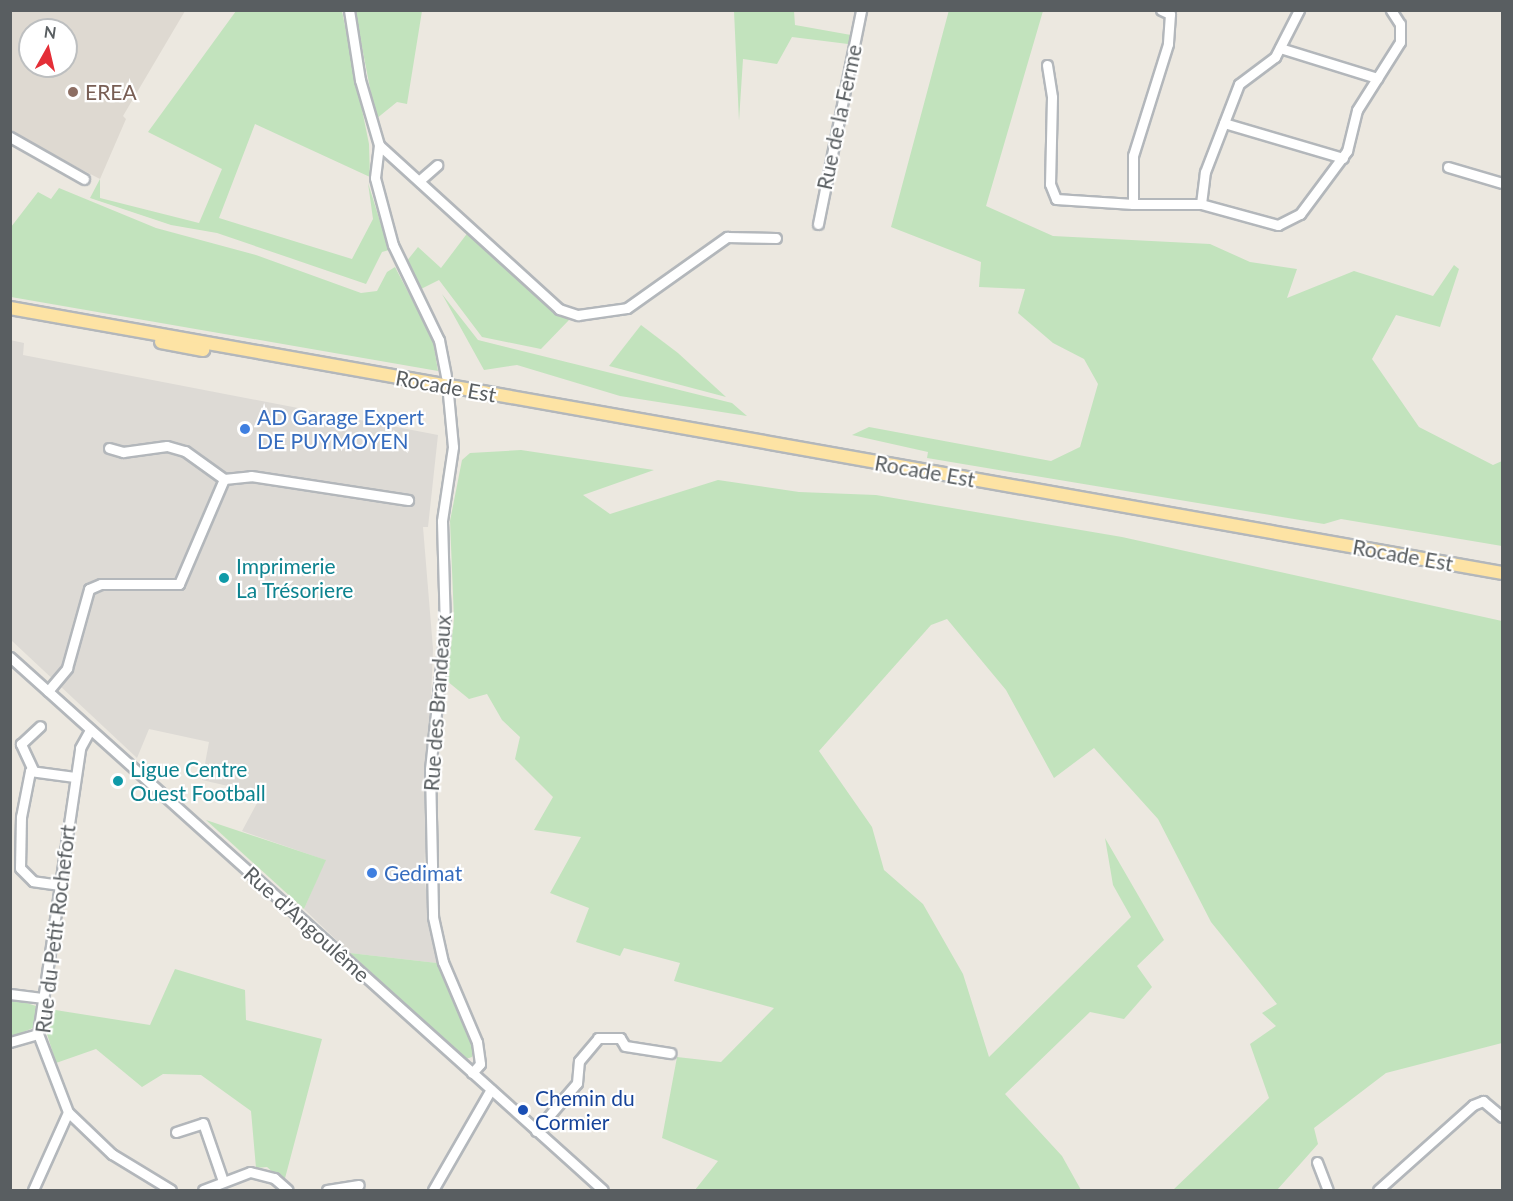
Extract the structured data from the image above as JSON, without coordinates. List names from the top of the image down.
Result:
{
  "streets": {
    "main road": ["Rocade Est"],
    "street": [
      "Rue de la Ferme",
      "Rue des Brandeaux",
      "Rue d'Angoulême",
      "Rue du Petit Rochefort"
    ]
  },
  "crossings": [
    ["Rue des Brandeaux", "Rue d'Angoulême"],
    ["Rue d'Angoulême", "Rue du Petit Rochefort"]
  ],
  "places": [
    "EREA",
    "AD Garage Expert DE PUYMOYEN",
    "Imprimerie La Trésoriere",
    "Ligue Centre Ouest Football",
    "Gedimat",
    "Chemin du Cormier"
  ],
  "north": "top"
}
